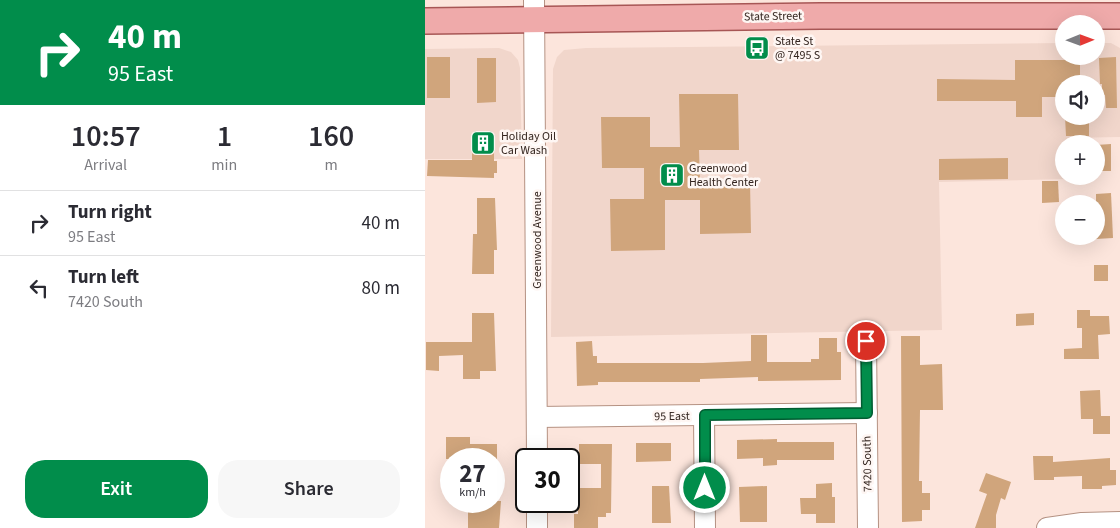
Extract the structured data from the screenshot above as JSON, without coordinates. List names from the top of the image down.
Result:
{
  "streets": {
    "main road": ["State Street"],
    "street": ["Greenwood Avenue", "95 East", "7420 South"]
  },
  "crossings": [
    ["State Street", "Greenwood Avenue"],
    ["Greenwood Avenue", "95 East"],
    ["95 East", "7420 South"]
  ],
  "places": {
    "bus stop": ["State St @ 7495 S"],
    "building": ["Holiday Oil Car Wash", "Greenwood Health Center"]
  },
  "north": "right",
  "page": {
    "turn": ["40 m", "95 East"],
    "map_buttons": ["+", "−"],
    "eta": [
      "10:57",
      "Arrival",
      "1",
      "min",
      "160",
      "m"
    ],
    "list": [
      {
        "name": "Turn right",
        "note": "95 East",
        "value": "40 m"
      },
      {
        "name": "Turn left",
        "note": "7420 South",
        "value": "80 m"
      }
    ],
    "speed": "27 km/h",
    "limit": "30",
    "buttons": ["Exit", "Share"]
  }
}
